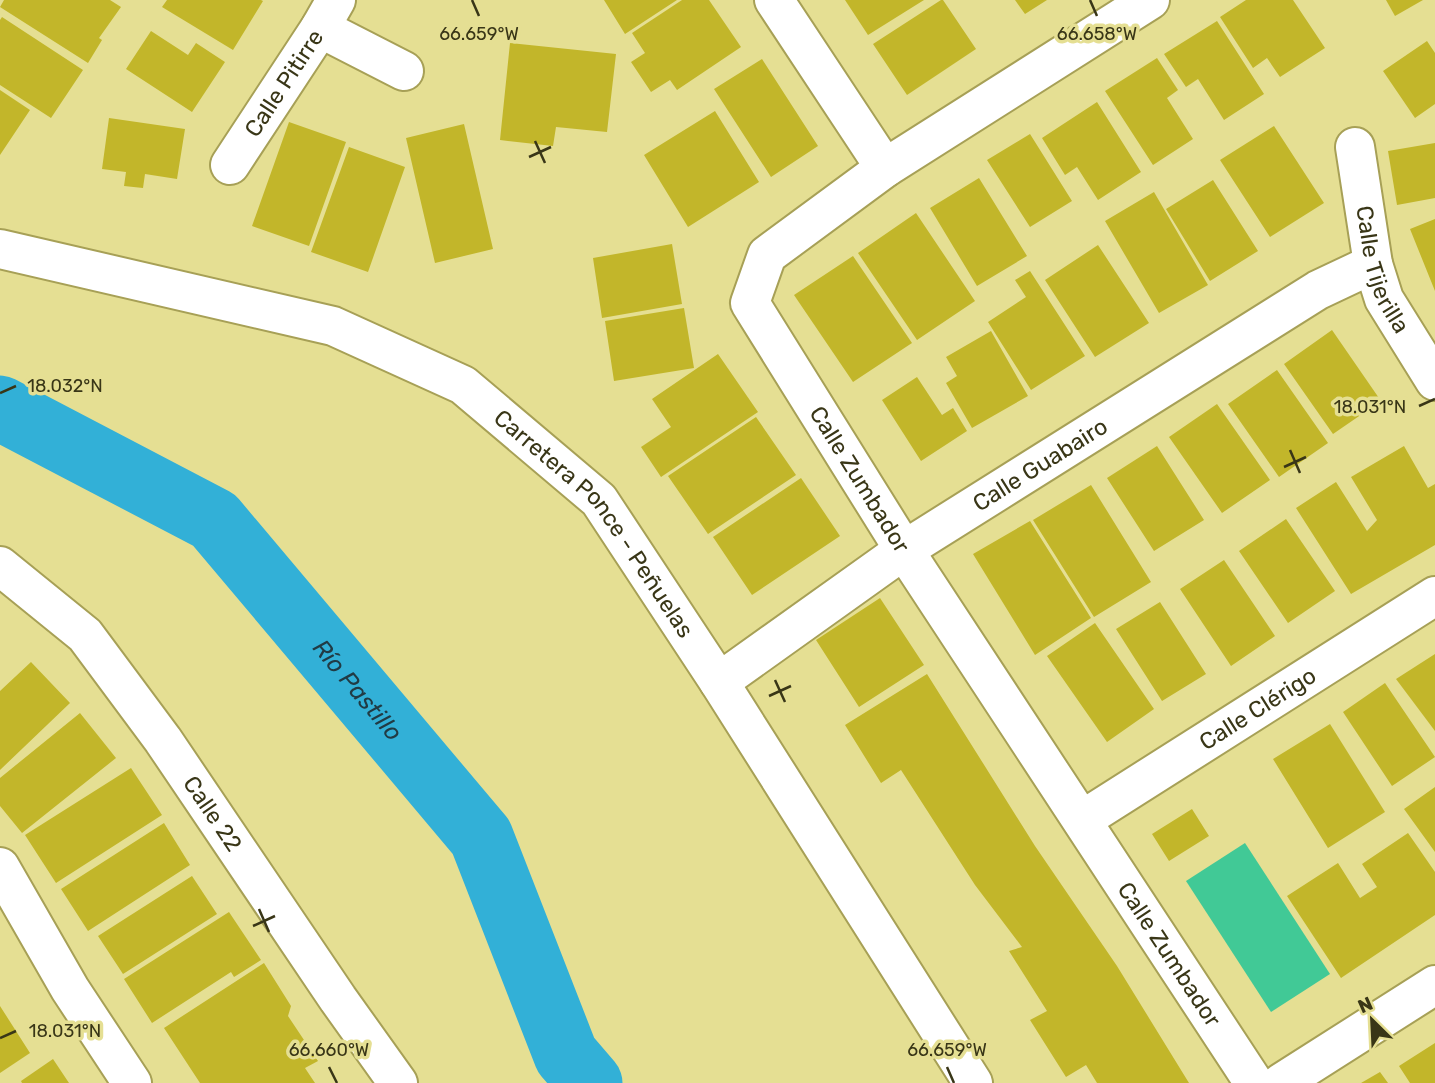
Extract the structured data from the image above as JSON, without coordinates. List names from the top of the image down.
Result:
{
  "streets": {
    "street": [
      "Calle Pitirre",
      "Calle Tijerilla",
      "Calle Guabairo",
      "Calle Zumbador",
      "Carretera Ponce - Peñuelas",
      "Calle Clérigo",
      "Calle 22"
    ]
  },
  "crossings": [
    ["Calle Tijerilla", "Calle Guabairo"],
    ["Calle Guabairo", "Calle Zumbador"],
    ["Calle Guabairo", "Carretera Ponce - Peñuelas"],
    ["Calle Zumbador", "Calle Clérigo"]
  ],
  "water": ["Río Pastillo"],
  "north": "top left",
  "coordinates": [
    "66.658°W",
    "66.659°W",
    "18.032°N",
    "18.031°N",
    "66.660°W"
  ]
}
